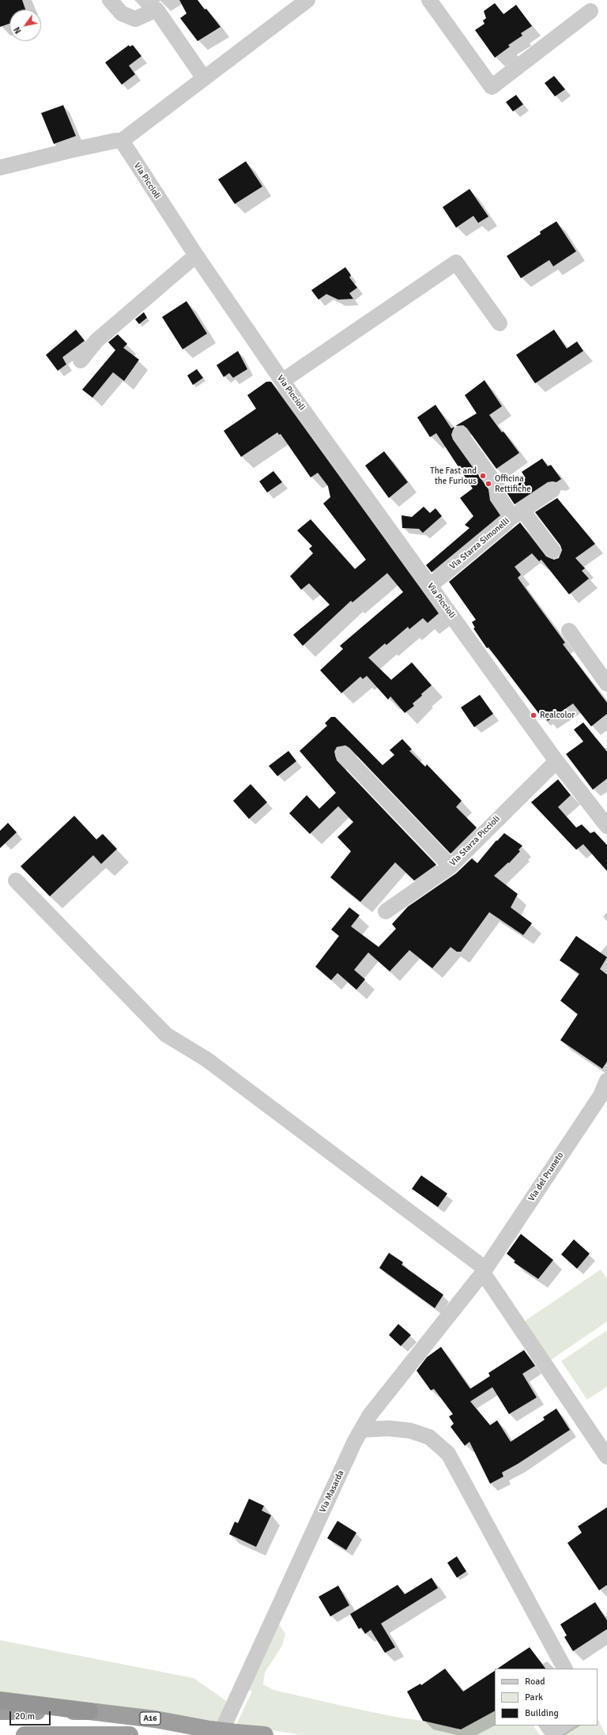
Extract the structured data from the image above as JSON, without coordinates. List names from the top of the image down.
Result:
{
  "streets": {
    "highway": ["A16"],
    "street": [
      "Via Piccioli",
      "Via Starza Simonelli",
      "Via Starza Piccioli",
      "Via del Pruneto",
      "Via Masarda"
    ]
  },
  "crossings": [
    ["Via Piccioli", "Via Starza Simonelli"],
    ["Via Piccioli", "Via Starza Piccioli"],
    ["Via del Pruneto", "Via Masarda"],
    ["Via Masarda", "A16"]
  ],
  "places": ["The Fast and the Furious", "Officina Rettifiche", "Realcolor"],
  "legend": ["Road", "Park", "Building"],
  "scale_bar": "20 m",
  "north": "bottom left"
}
